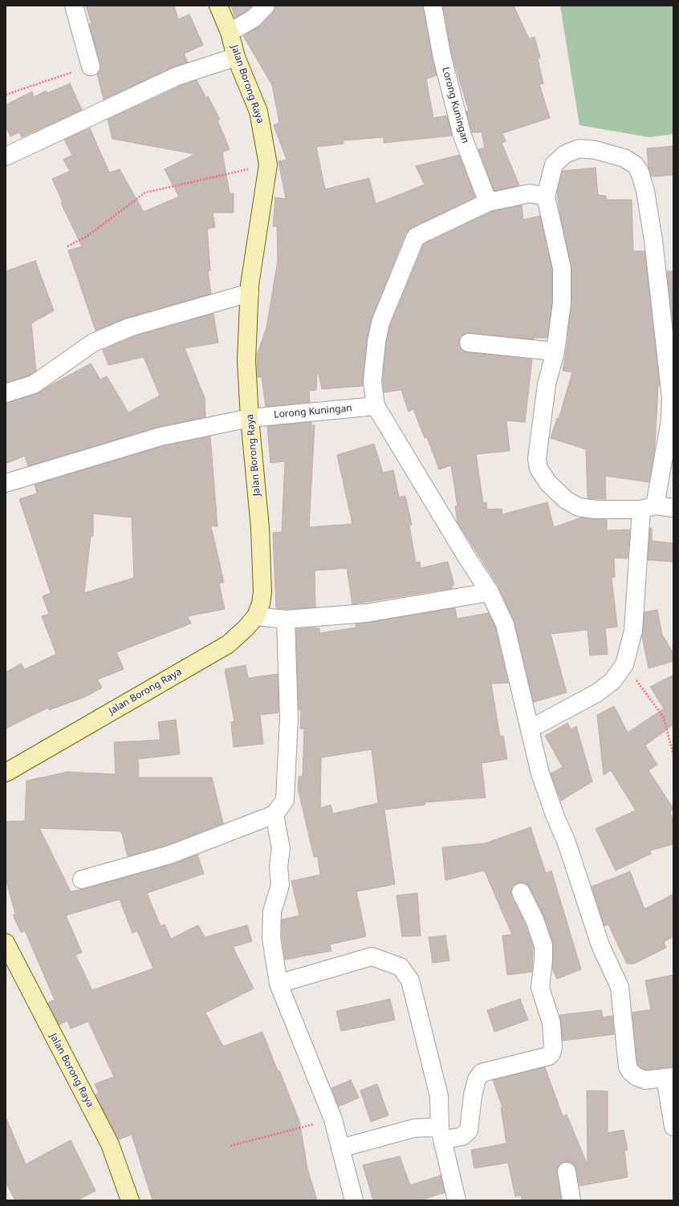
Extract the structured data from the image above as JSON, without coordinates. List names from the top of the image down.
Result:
{
  "streets": {
    "main road": ["Jalan Borong Raya"],
    "street": ["Lorong Kuningan"]
  },
  "crossings": [
    ["Jalan Borong Raya", "Lorong Kuningan"]
  ]
}
